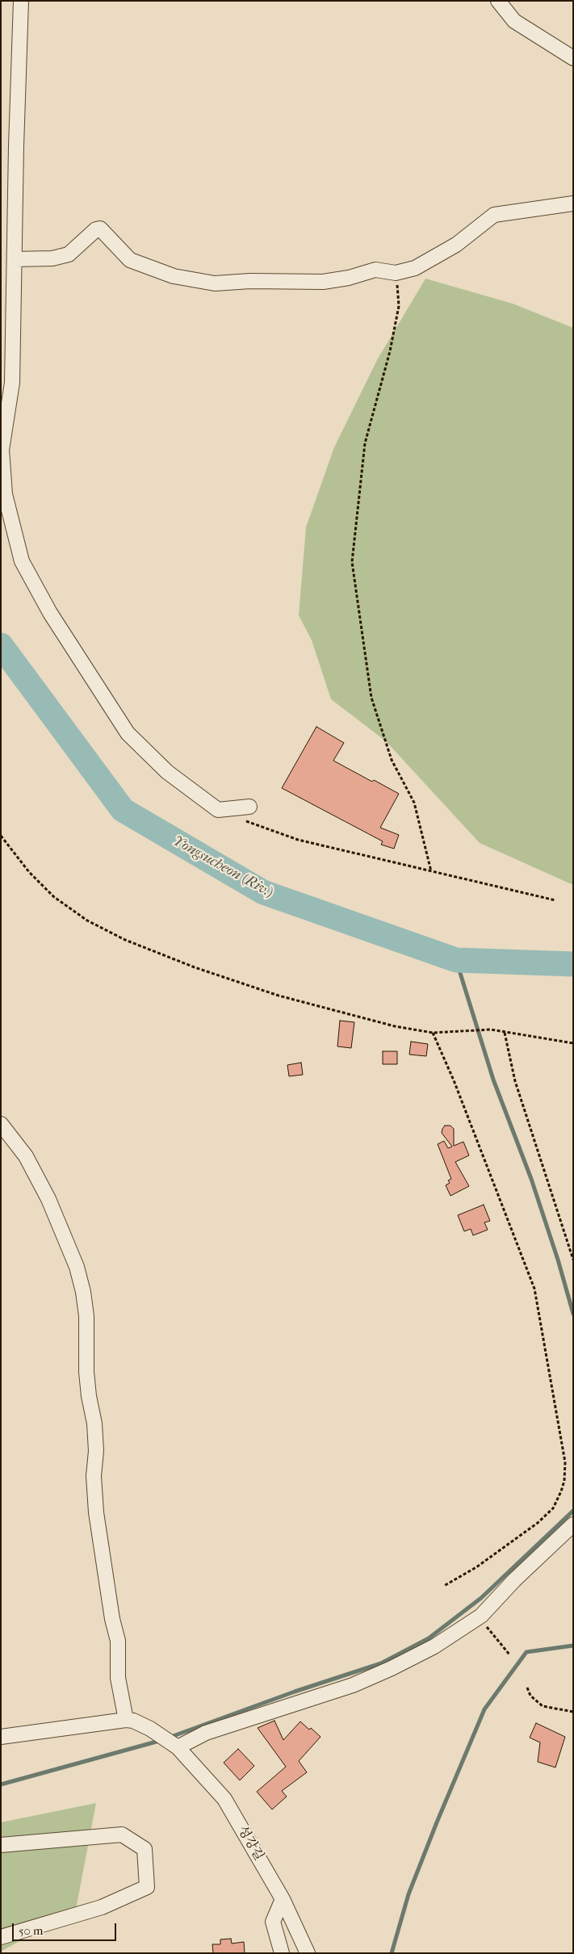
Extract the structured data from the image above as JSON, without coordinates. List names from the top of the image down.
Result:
{
  "streets": {
    "street": ["성강길"]
  },
  "water": ["Yongsucheon (Riv.)"],
  "scale_bar": "50 m"
}
